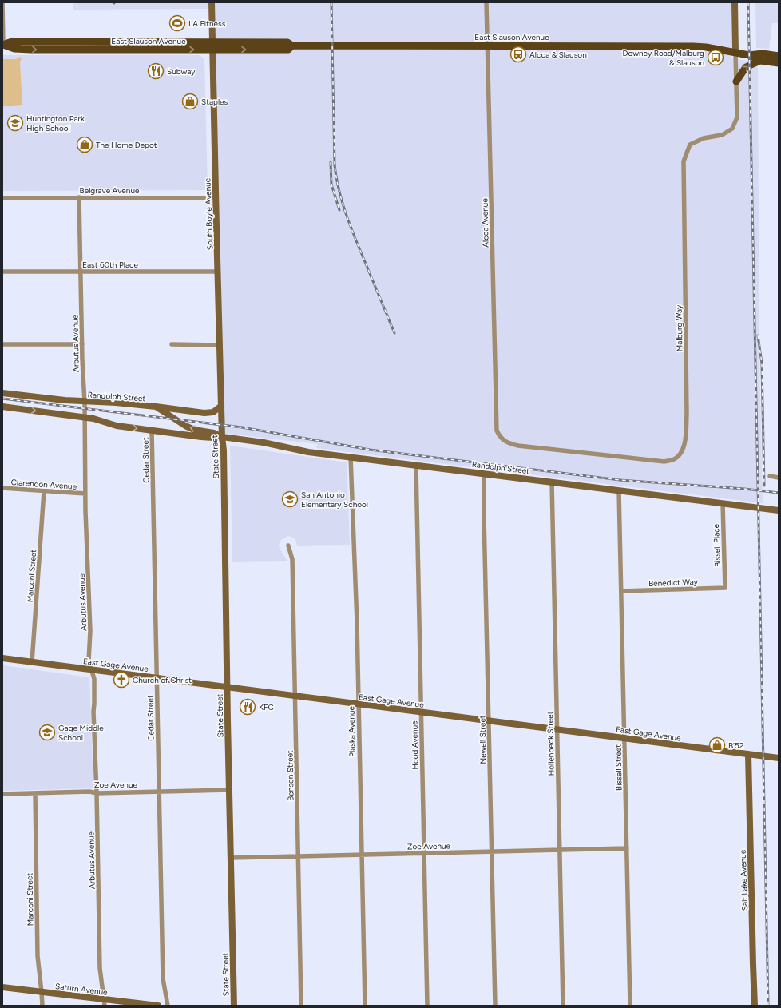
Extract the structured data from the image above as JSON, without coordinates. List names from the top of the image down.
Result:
{
  "streets": {
    "main road": [
      "East Slauson Avenue",
      "South Boyle Avenue",
      "Randolph Street",
      "State Street",
      "East Gage Avenue",
      "Salt Lake Avenue",
      "Saturn Avenue"
    ],
    "street": [
      "Belgrave Avenue",
      "Alcoa Avenue",
      "East 60th Place",
      "Malburg Way",
      "Arbutus Avenue",
      "Cedar Street",
      "Clarendon Avenue",
      "Bissell Place",
      "Marconi Street",
      "Benedict Way",
      "Plaska Avenue",
      "Newell Street",
      "Hollenbeck Street",
      "Hood Avenue",
      "Bissell Street",
      "Benson Street",
      "Zoe Avenue"
    ]
  },
  "crossings": [
    ["East Slauson Avenue", "South Boyle Avenue"],
    ["East Slauson Avenue", "Alcoa Avenue"],
    ["East Slauson Avenue", "Malburg Way"],
    ["Belgrave Avenue", "South Boyle Avenue"],
    ["Belgrave Avenue", "Arbutus Avenue"],
    ["South Boyle Avenue", "East 60th Place"],
    ["South Boyle Avenue", "State Street"],
    ["Alcoa Avenue", "Malburg Way"],
    ["East 60th Place", "Arbutus Avenue"],
    ["Arbutus Avenue", "Randolph Street"],
    ["Arbutus Avenue", "Clarendon Avenue"],
    ["Arbutus Avenue", "East Gage Avenue"],
    ["Arbutus Avenue", "Zoe Avenue"],
    ["Arbutus Avenue", "Saturn Avenue"],
    ["Randolph Street", "State Street"],
    ["Randolph Street", "Cedar Street"],
    ["Randolph Street", "Bissell Place"],
    ["Randolph Street", "Plaska Avenue"],
    ["Randolph Street", "Newell Street"],
    ["Randolph Street", "Hollenbeck Street"],
    ["Randolph Street", "Hood Avenue"],
    ["Randolph Street", "Bissell Street"],
    ["State Street", "East Gage Avenue"],
    ["State Street", "Zoe Avenue"],
    ["Cedar Street", "East Gage Avenue"],
    ["Cedar Street", "Zoe Avenue"],
    ["Clarendon Avenue", "Marconi Street"],
    ["Bissell Place", "Benedict Way"],
    ["Marconi Street", "East Gage Avenue"],
    ["Marconi Street", "Zoe Avenue"],
    ["Marconi Street", "Saturn Avenue"],
    ["Benedict Way", "Bissell Street"],
    ["East Gage Avenue", "Plaska Avenue"],
    ["East Gage Avenue", "Newell Street"],
    ["East Gage Avenue", "Hollenbeck Street"],
    ["East Gage Avenue", "Hood Avenue"],
    ["East Gage Avenue", "Bissell Street"],
    ["East Gage Avenue", "Benson Street"],
    ["East Gage Avenue", "Salt Lake Avenue"],
    ["Plaska Avenue", "Zoe Avenue"],
    ["Newell Street", "Zoe Avenue"],
    ["Hollenbeck Street", "Zoe Avenue"],
    ["Hood Avenue", "Zoe Avenue"],
    ["Bissell Street", "Zoe Avenue"],
    ["Benson Street", "Zoe Avenue"]
  ],
  "places": {
    "sports": ["LA Fitness"],
    "bus stop": ["Alcoa & Slauson", "Downey Road/Malburg & Slauson"],
    "restaurant": ["Subway", "KFC"],
    "shop": ["Staples", "The Home Depot", "B'52"],
    "school or university": ["Huntington Park High School", "San Antonio Elementary School", "Gage Middle School"],
    "church": ["Church of Christ"]
  }
}
